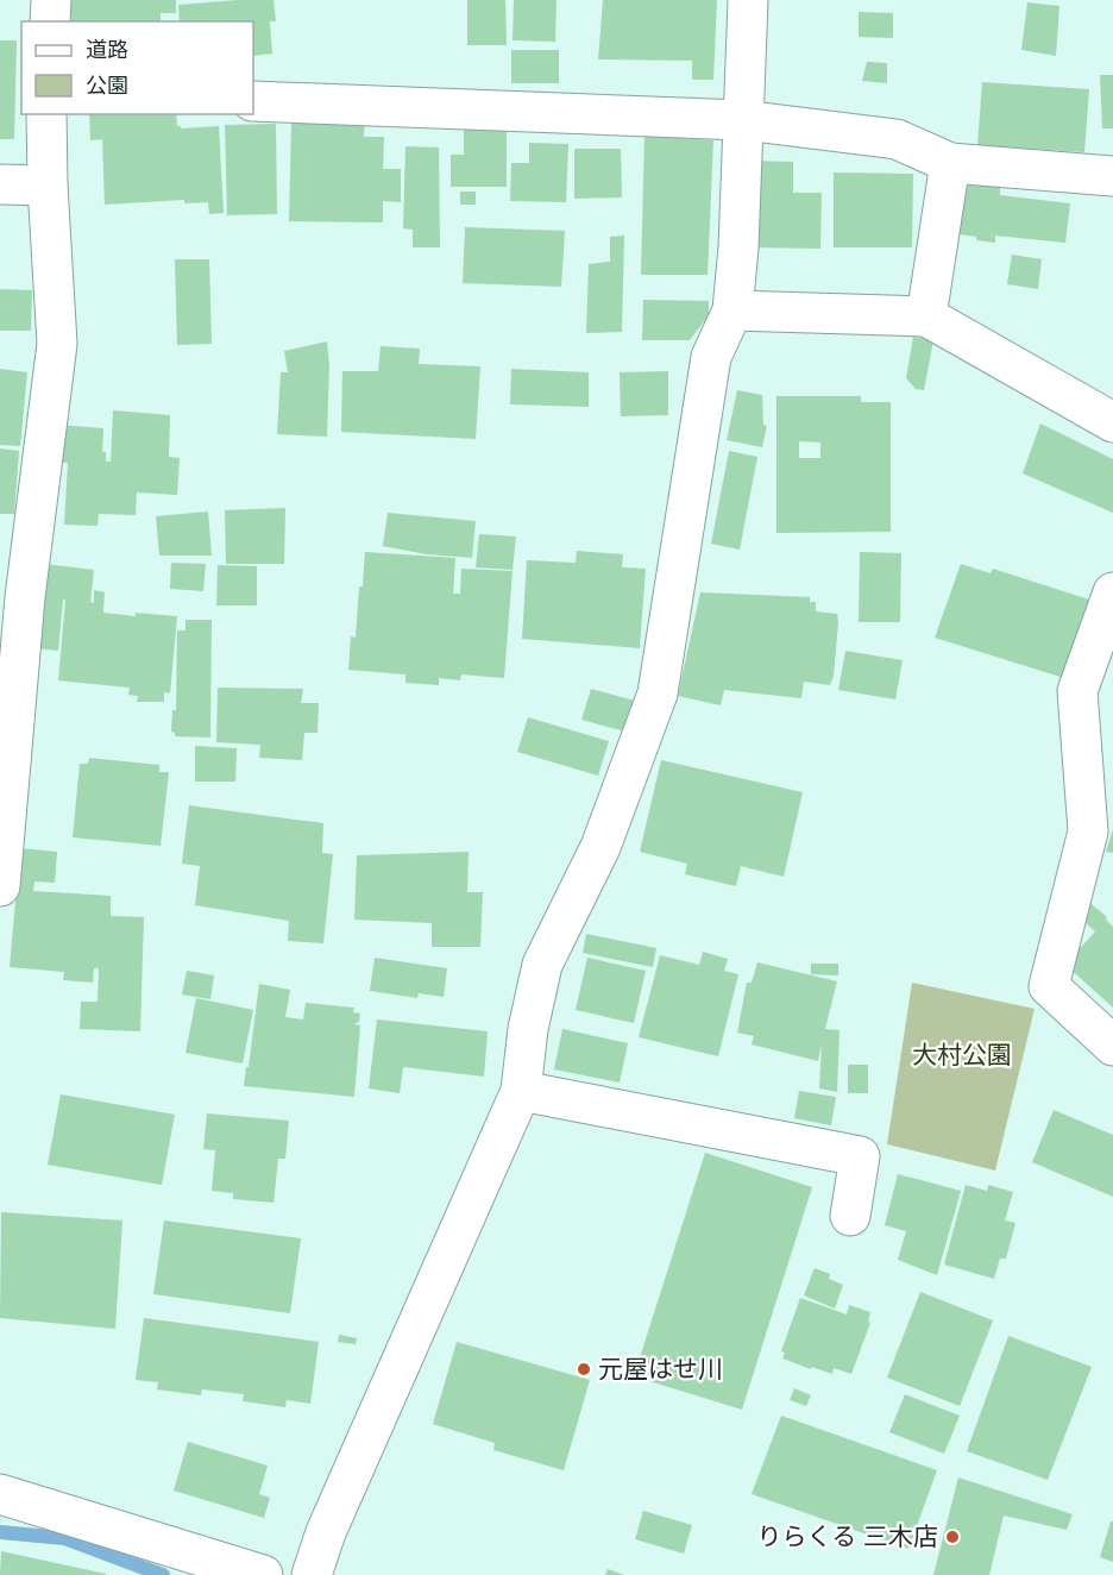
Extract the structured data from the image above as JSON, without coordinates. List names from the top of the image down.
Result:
{
  "parks": ["大村公園"],
  "places": ["元屋はせ川", "りらくる 三木店"],
  "legend": ["道路", "公園"]
}
